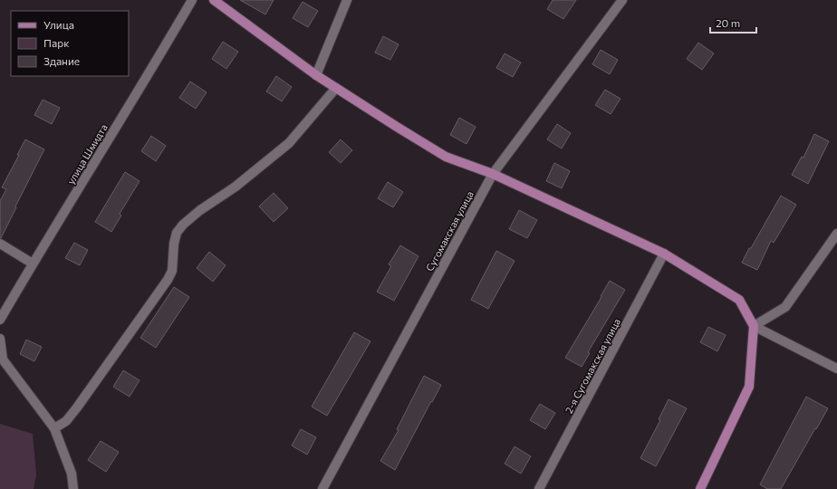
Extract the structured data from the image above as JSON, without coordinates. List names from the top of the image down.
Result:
{
  "streets": {
    "street": ["улица Шмидта", "Сугомакская улица", "2-я Сугомакская улица"]
  },
  "legend": ["Улица", "Парк", "Здание"],
  "scale_bar": "20 m"
}
